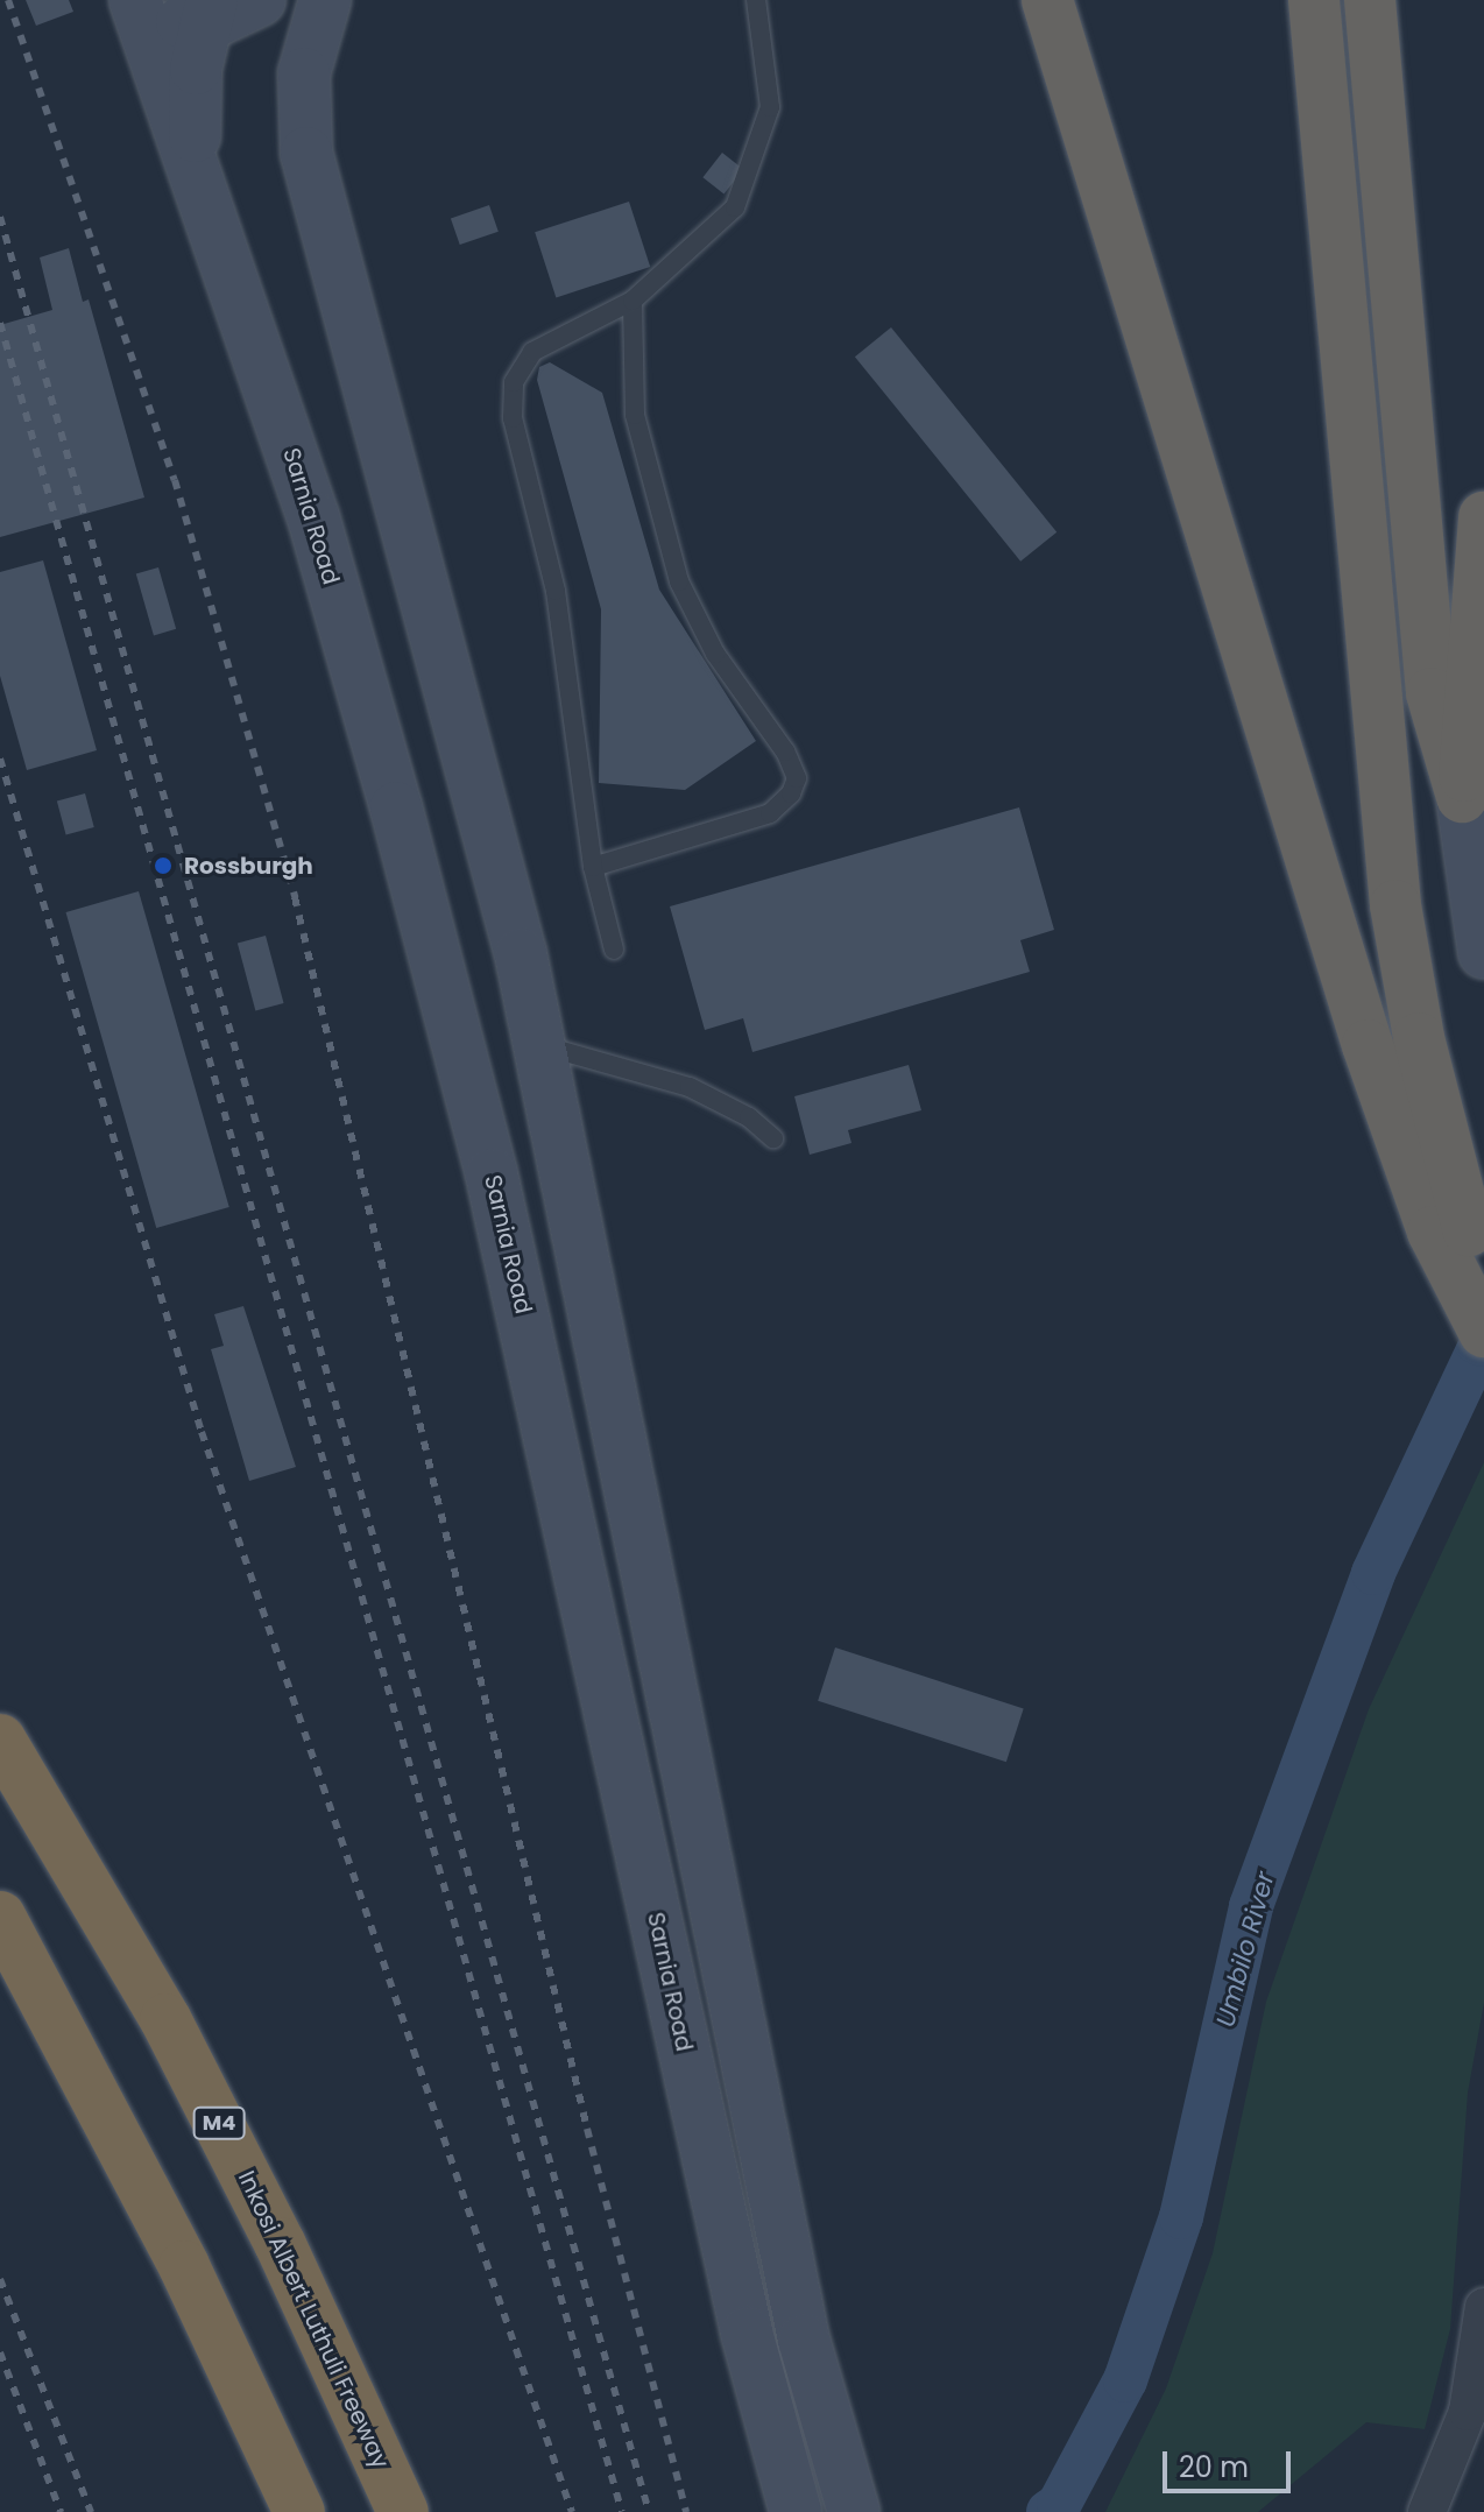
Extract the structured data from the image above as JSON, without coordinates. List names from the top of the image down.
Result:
{
  "streets": {
    "highway": ["M4", "Inkosi Albert Luthuli Freeway"],
    "main road": ["Sarnia Road"]
  },
  "water": ["Umbilo River"],
  "places": ["Rossburgh"],
  "scale_bar": "20 m"
}
